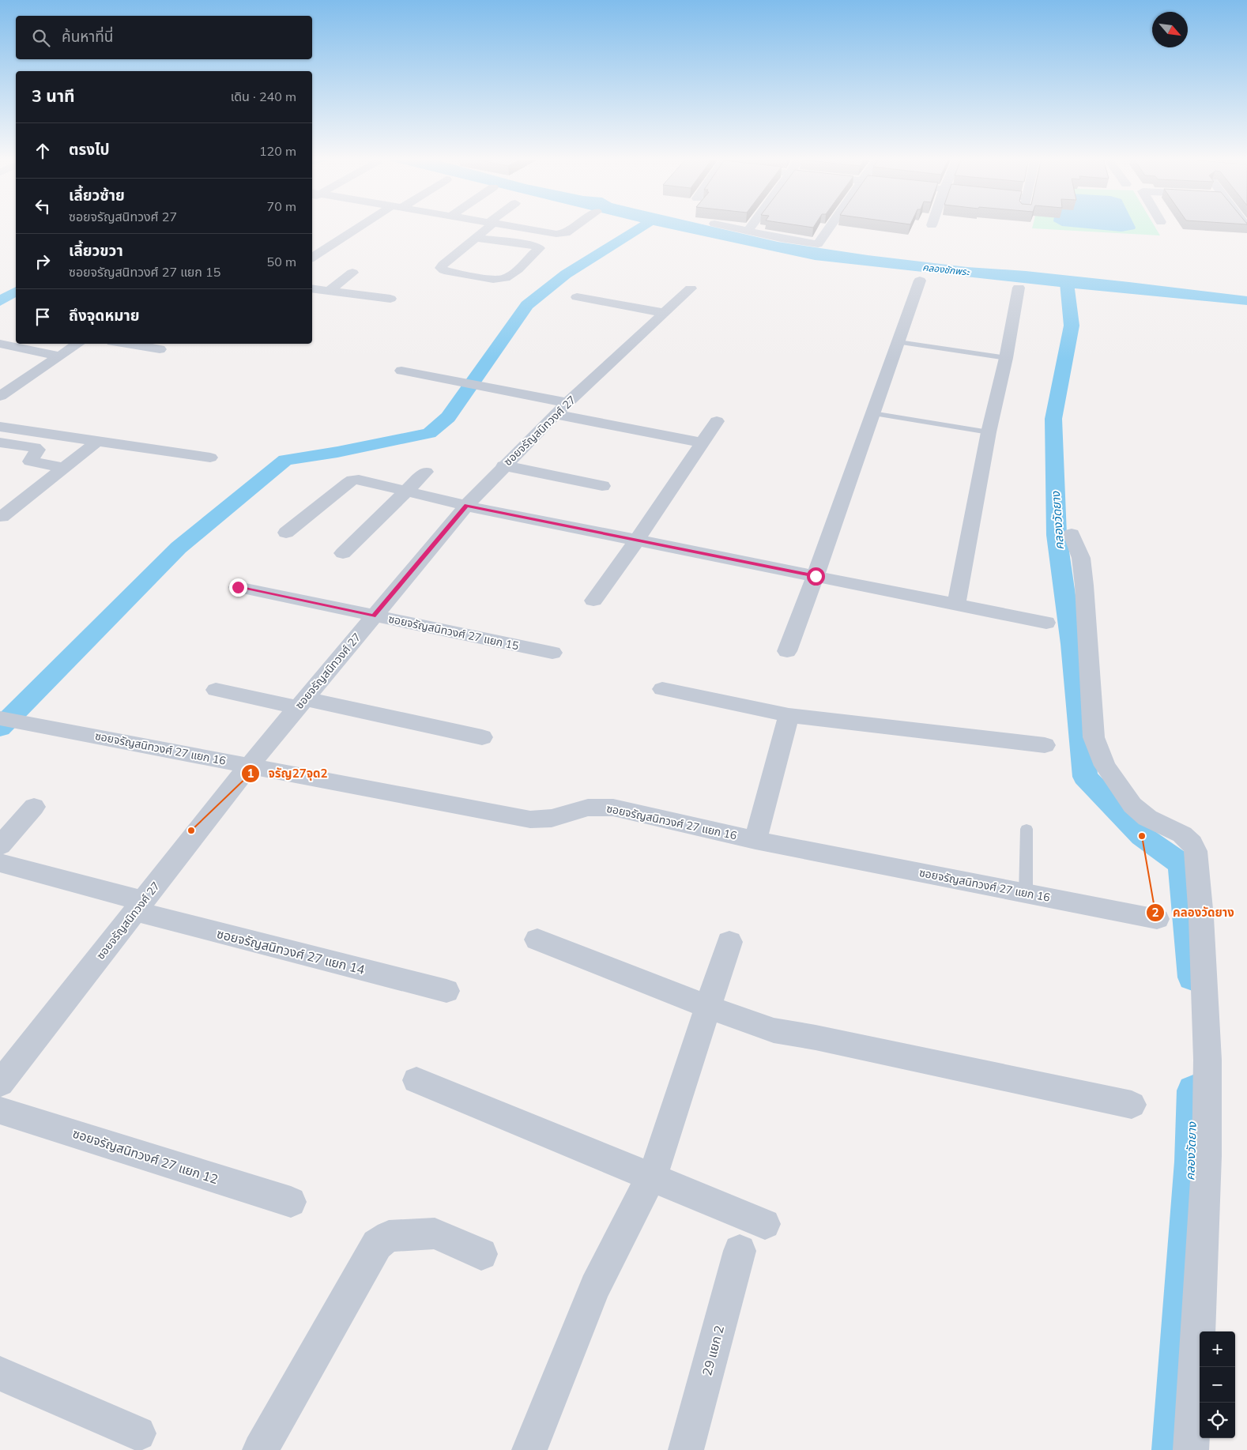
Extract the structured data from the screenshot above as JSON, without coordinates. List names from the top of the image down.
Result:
{
  "streets": {
    "street": [
      "ซอยจรัญสนิทวงศ์ 27",
      "ซอยจรัญสนิทวงศ์ 27 แยก 15",
      "ซอยจรัญสนิทวงศ์ 27 แยก 16",
      "ซอยจรัญสนิทวงศ์ 27 แยก 14",
      "ซอยจรัญสนิทวงศ์ 27 แยก 12",
      "29 แยก 2"
    ]
  },
  "crossings": [
    ["ซอยจรัญสนิทวงศ์ 27", "ซอยจรัญสนิทวงศ์ 27 แยก 15"],
    ["ซอยจรัญสนิทวงศ์ 27", "ซอยจรัญสนิทวงศ์ 27 แยก 16"],
    ["ซอยจรัญสนิทวงศ์ 27", "ซอยจรัญสนิทวงศ์ 27 แยก 14"]
  ],
  "water": ["คลองชักพระ", "คลองวัดยาง"],
  "places": ["จรัญ27จุด2", "คลองวัดยาง"],
  "north": "bottom right",
  "page": {
    "search": "ค้นหาที่นี่",
    "heading": ["3 นาที", "เดิน · 240 m"],
    "list": [
      ["ตรงไป", "120 m"],
      ["เลี้ยวซ้าย", "ซอยจรัญสนิทวงศ์ 27", "70 m"],
      ["เลี้ยวขวา", "ซอยจรัญสนิทวงศ์ 27 แยก 15", "50 m"],
      "ถึงจุดหมาย"
    ],
    "map_buttons": ["+", "−"]
  }
}
